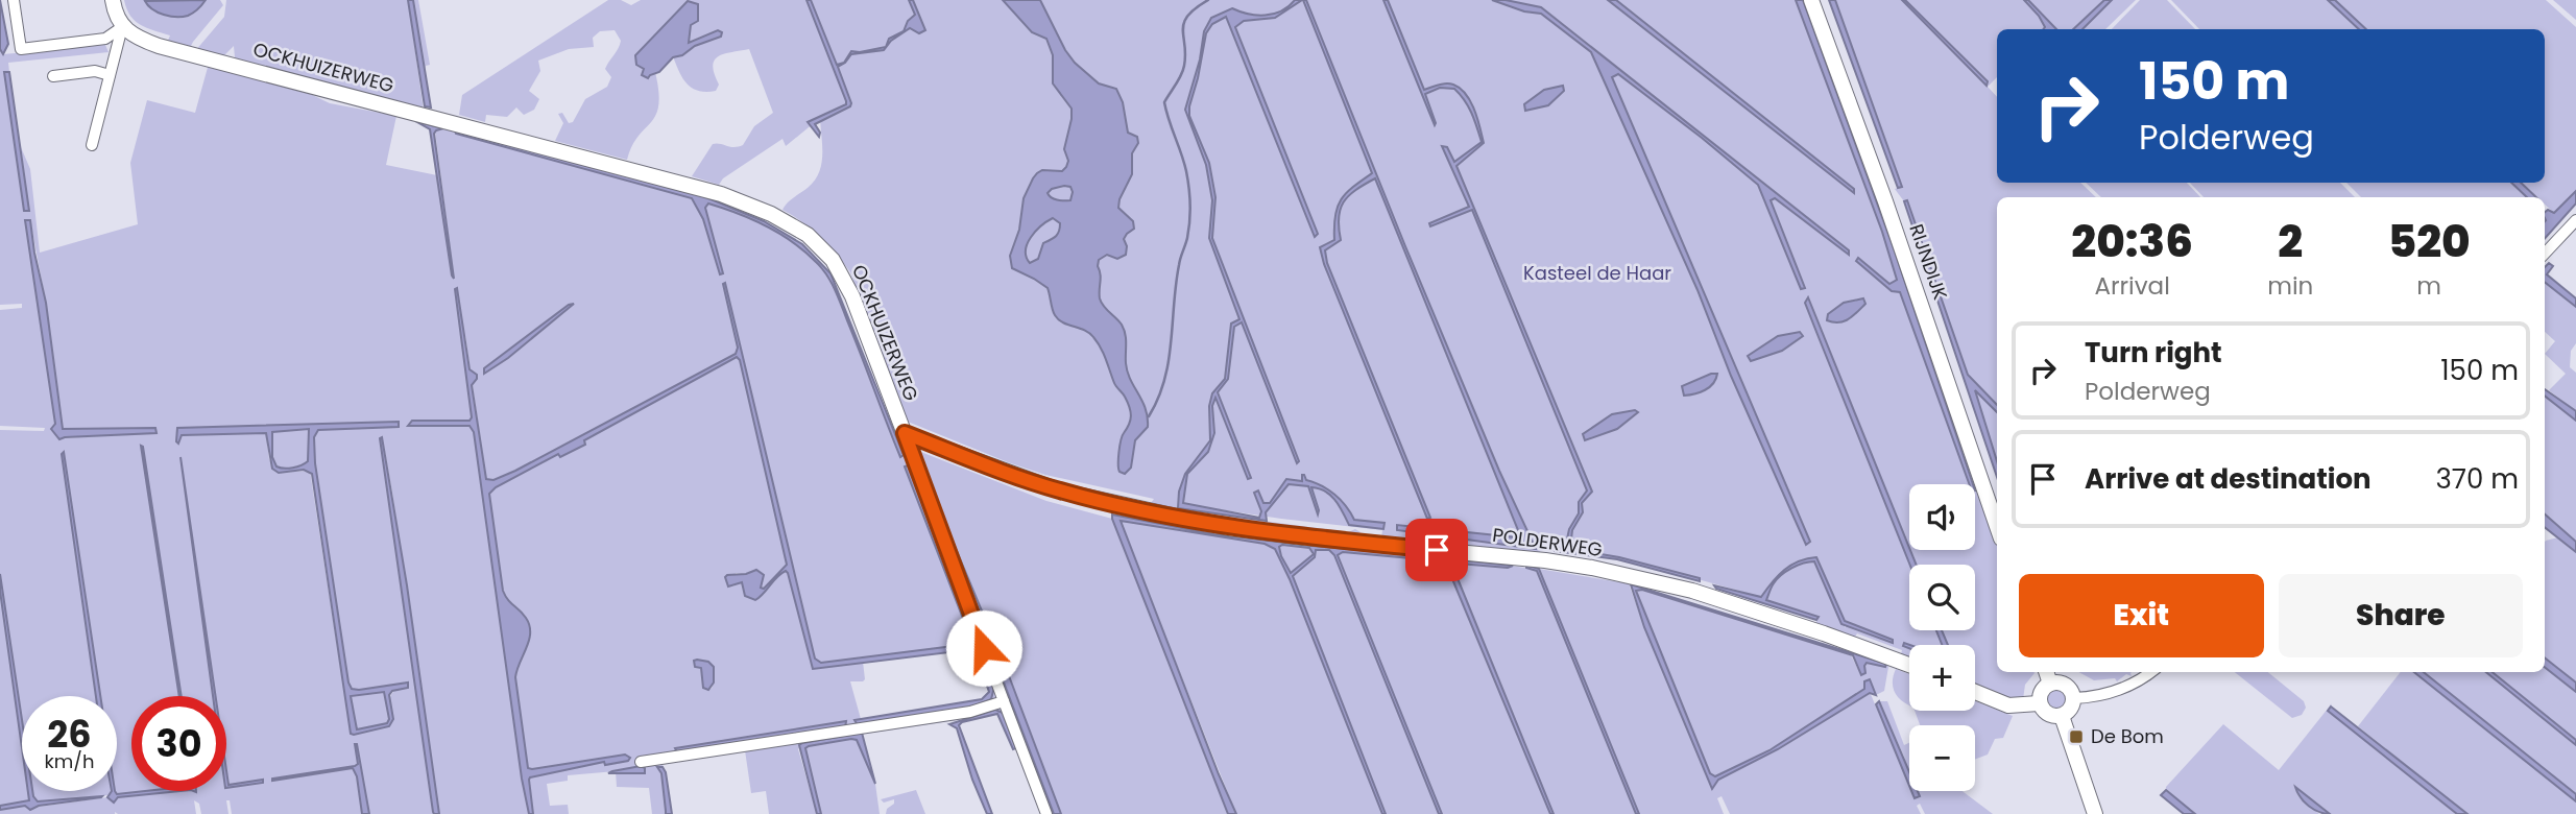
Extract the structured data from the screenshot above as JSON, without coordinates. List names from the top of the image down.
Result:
{
  "streets": {
    "street": ["OCKHUIZERWEG", "RIJNDIJK", "POLDERWEG"]
  },
  "crossings": [
    ["OCKHUIZERWEG", "POLDERWEG"]
  ],
  "parks": ["Kasteel de Haar"],
  "places": {
    "transit": ["De Bom"]
  },
  "page": {
    "turn": ["150 m", "Polderweg"],
    "eta": [
      "20:36",
      "Arrival",
      "2",
      "min",
      "520",
      "m"
    ],
    "list": [
      {
        "name": "Turn right",
        "note": "Polderweg",
        "value": "150 m"
      },
      {
        "name": "Arrive at destination",
        "value": "370 m"
      }
    ],
    "map_buttons": ["+", "−"],
    "buttons": ["Exit", "Share"],
    "speed": "26 km/h",
    "limit": "30"
  }
}
